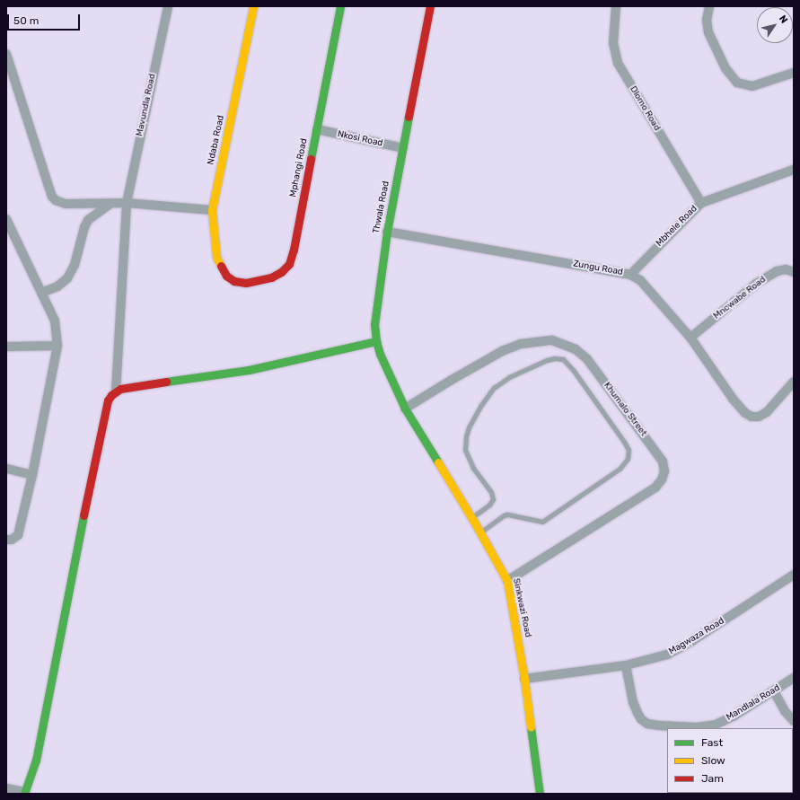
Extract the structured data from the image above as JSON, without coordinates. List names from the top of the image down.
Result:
{
  "streets": {
    "street": [
      "Mavundla Road",
      "Dlomo Road",
      "Nkosi Road",
      "Ndaba Road",
      "Mphangi Road",
      "Thwala Road",
      "Mbhele Road",
      "Zungu Road",
      "Mncwabe Road",
      "Khumalo Street",
      "Sinkwazi Road",
      "Magwaza Road",
      "Mandlala Road"
    ]
  },
  "crossings": [
    ["Dlomo Road", "Mbhele Road"],
    ["Nkosi Road", "Mphangi Road"],
    ["Nkosi Road", "Thwala Road"],
    ["Ndaba Road", "Mphangi Road"],
    ["Thwala Road", "Zungu Road"],
    ["Thwala Road", "Khumalo Street"],
    ["Thwala Road", "Sinkwazi Road"],
    ["Mbhele Road", "Zungu Road"],
    ["Zungu Road", "Mncwabe Road"],
    ["Khumalo Street", "Sinkwazi Road"],
    ["Sinkwazi Road", "Magwaza Road"],
    ["Magwaza Road", "Mandlala Road"]
  ],
  "legend": ["Fast", "Slow", "Jam"],
  "scale_bar": "50 m",
  "north": "top right"
}
